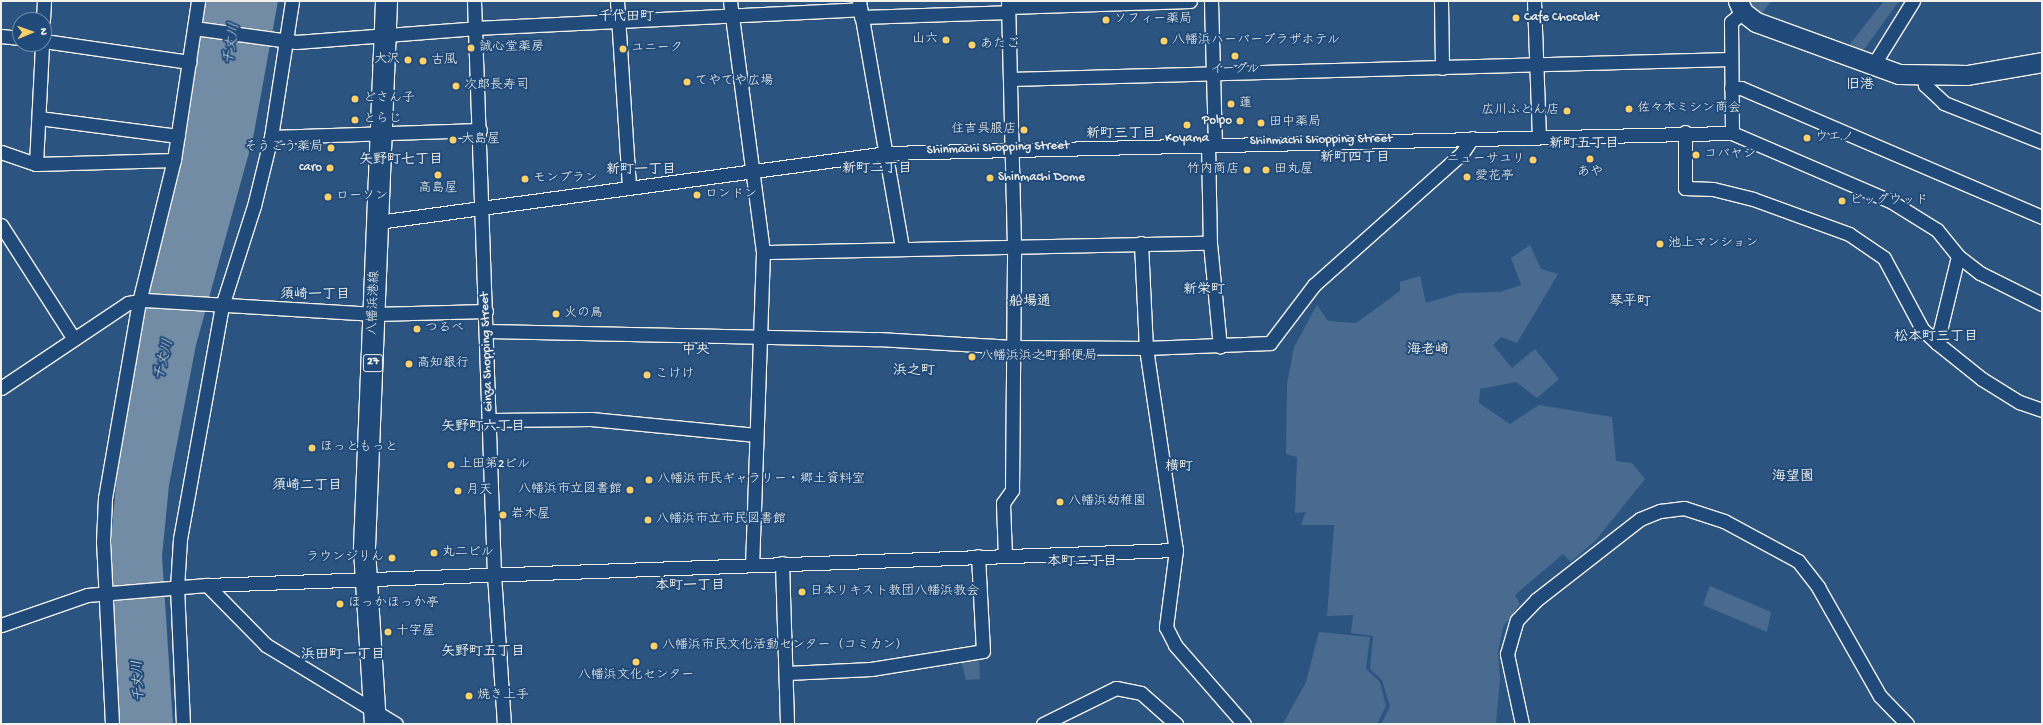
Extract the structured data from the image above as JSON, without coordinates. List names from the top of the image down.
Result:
{
  "streets": {
    "main road": ["八幡浜港線", "27"],
    "street": ["Shinmachi Shopping Street", "Ginza Shopping Street"]
  },
  "crossings": [
    ["Shinmachi Shopping Street", "八幡浜港線"],
    ["Shinmachi Shopping Street", "Ginza Shopping Street"]
  ],
  "districts": [
    "千代田町",
    "旧港",
    "新町三丁目",
    "新町五丁目",
    "新町四丁目",
    "矢野町七丁目",
    "新町二丁目",
    "新町一丁目",
    "新栄町",
    "須崎一丁目",
    "船場通",
    "琴平町",
    "松本町三丁目",
    "中央",
    "海老崎",
    "浜之町",
    "矢野町六丁目",
    "横町",
    "海望園",
    "須崎二丁目",
    "本町二丁目",
    "本町一丁目",
    "矢野町五丁目",
    "浜田町一丁目"
  ],
  "water": ["千丈川"],
  "places": [
    "Cafe Chocolat",
    "ソフィー薬局",
    "山六",
    "八幡浜ハーバープラザホテル",
    "あたご",
    "誠心堂薬房",
    "ユニーク",
    "イーグル",
    "大沢",
    "古風",
    "てやてや広場",
    "次郎長寿司",
    "どさん子",
    "蓮",
    "佐々木ミシン商会",
    "広川ふとん店",
    "とらじ",
    "Polpo",
    "田中薬局",
    "Koyama",
    "住吉呉服店",
    "ウエノ",
    "大島屋",
    "そうごう薬局",
    "コバヤシ",
    "あや",
    "ニューサユリ",
    "caro",
    "竹内商店",
    "田丸屋",
    "高島屋",
    "愛花亭",
    "Shinmachi Dome",
    "モンブラン",
    "ロンドン",
    "ローソン",
    "ビッグウッド",
    "池上マンション",
    "火の鳥",
    "つるべ",
    "八幡浜浜之町郵便局",
    "高知銀行",
    "こけけ",
    "ほっともっと",
    "上田第2ビル",
    "八幡浜市民ギャラリー・郷土資料室",
    "八幡浜市立図書館",
    "月天",
    "八幡浜幼稚園",
    "岩木屋",
    "八幡浜市立市民図書館",
    "丸二ビル",
    "ラウンジりん",
    "日本リキスト教団八幡浜教会",
    "ほっかほっか亭",
    "十字屋",
    "八幡浜市民文化活動センター（コミカン）",
    "八幡浜文化センター",
    "焼き上手"
  ],
  "north": "right"
}
